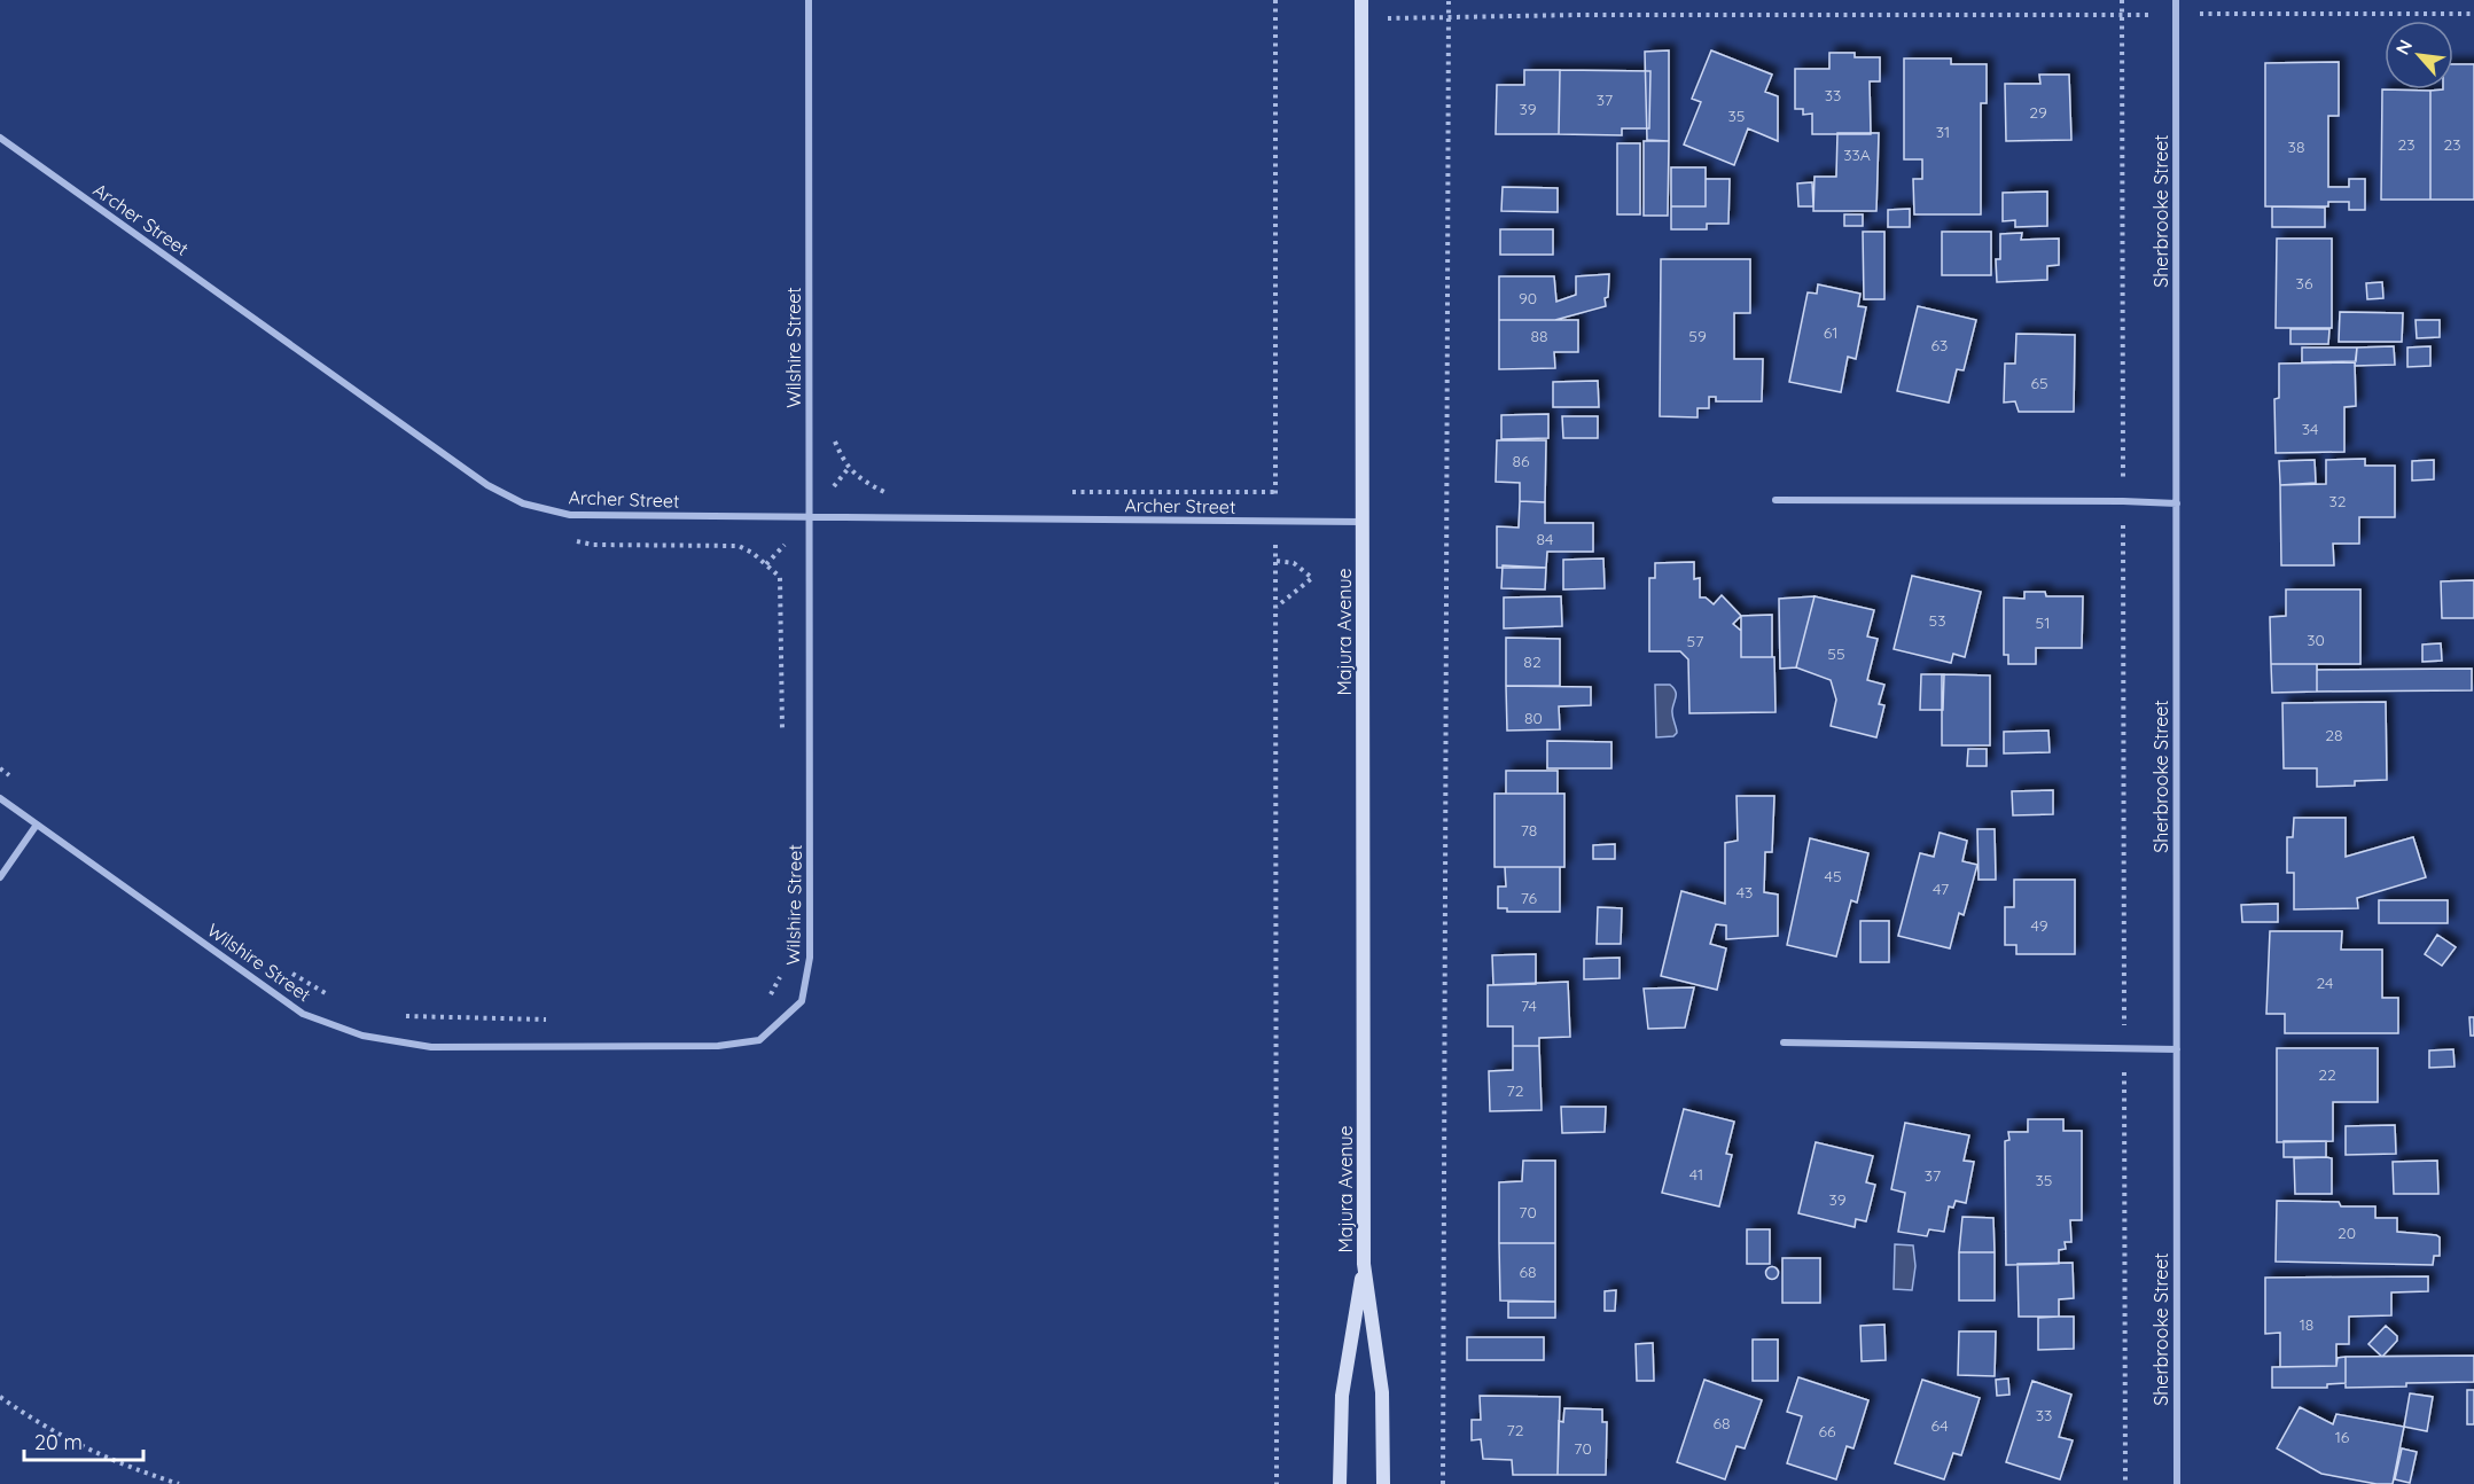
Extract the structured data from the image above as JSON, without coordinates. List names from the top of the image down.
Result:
{
  "streets": {
    "main road": ["Majura Avenue"],
    "street": ["Sherbrooke Street", "Archer Street", "Wilshire Street"]
  },
  "crossings": [
    ["Archer Street", "Wilshire Street"],
    ["Archer Street", "Majura Avenue"]
  ],
  "house_numbers": [
    "33",
    "37",
    "39",
    "29",
    "35",
    "31",
    "23",
    "23",
    "38",
    "33A",
    "36",
    "90",
    "61",
    "88",
    "59",
    "63",
    "65",
    "34",
    "86",
    "32",
    "84",
    "53",
    "51",
    "30",
    "57",
    "55",
    "82",
    "80",
    "28",
    "78",
    "45",
    "47",
    "43",
    "76",
    "49",
    "24",
    "74",
    "22",
    "72",
    "41",
    "37",
    "35",
    "39",
    "70",
    "20",
    "68",
    "18",
    "33",
    "68",
    "64",
    "72",
    "66",
    "16",
    "70"
  ],
  "scale_bar": "20 m",
  "north": "top left"
}
